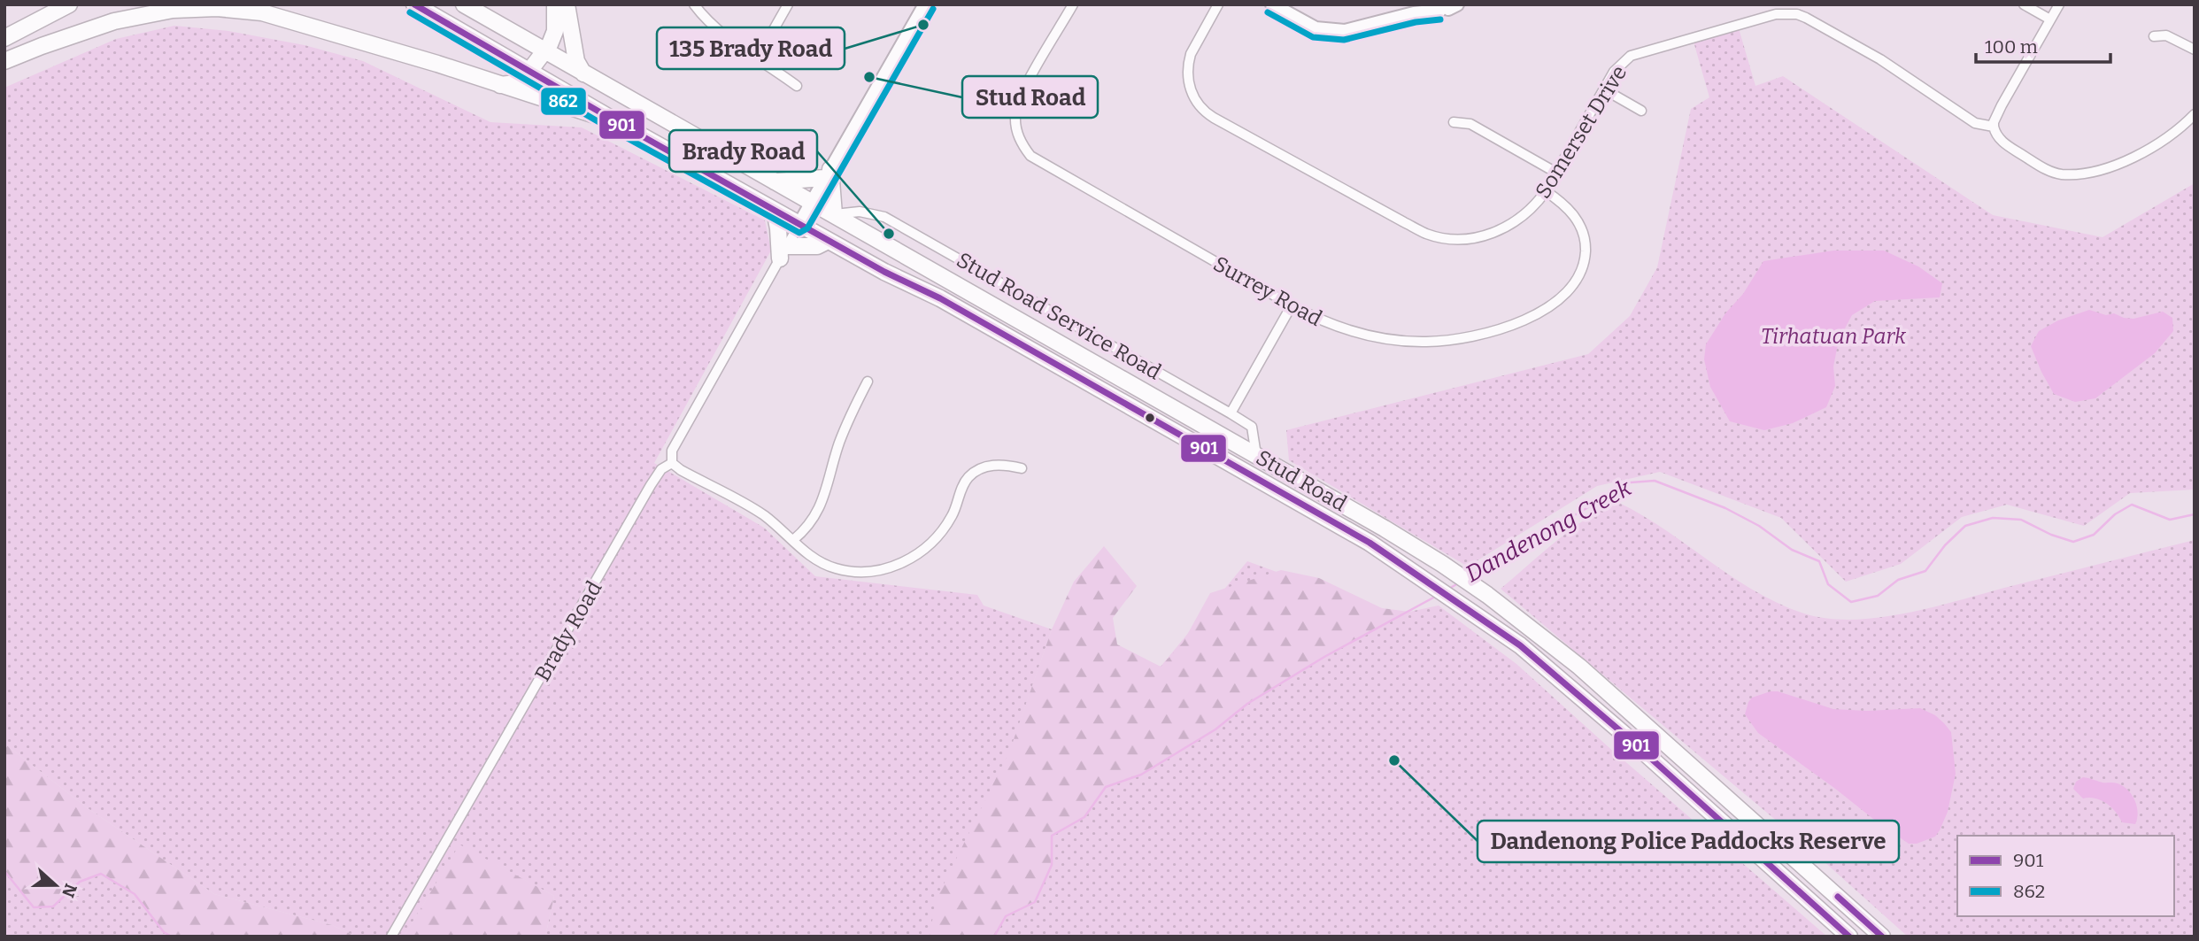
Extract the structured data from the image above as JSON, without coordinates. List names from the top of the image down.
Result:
{
  "streets": {
    "highway": ["Stud Road"],
    "main road": ["Brady Road"],
    "street": ["Somerset Drive", "Surrey Road", "Stud Road Service Road"]
  },
  "crossings": [
    ["Somerset Drive", "Surrey Road"],
    ["Stud Road Service Road", "Stud Road"],
    ["Stud Road", "Brady Road"]
  ],
  "water": ["Dandenong Creek"],
  "parks": ["Tirhatuan Park"],
  "places": [
    "135 Brady Road",
    "Stud Road",
    "Brady Road",
    "Dandenong Police Paddocks Reserve"
  ],
  "lines": ["transit line 901", "transit line 862"],
  "legend": ["901", "862"],
  "scale_bar": "100 m",
  "north": "right"
}
